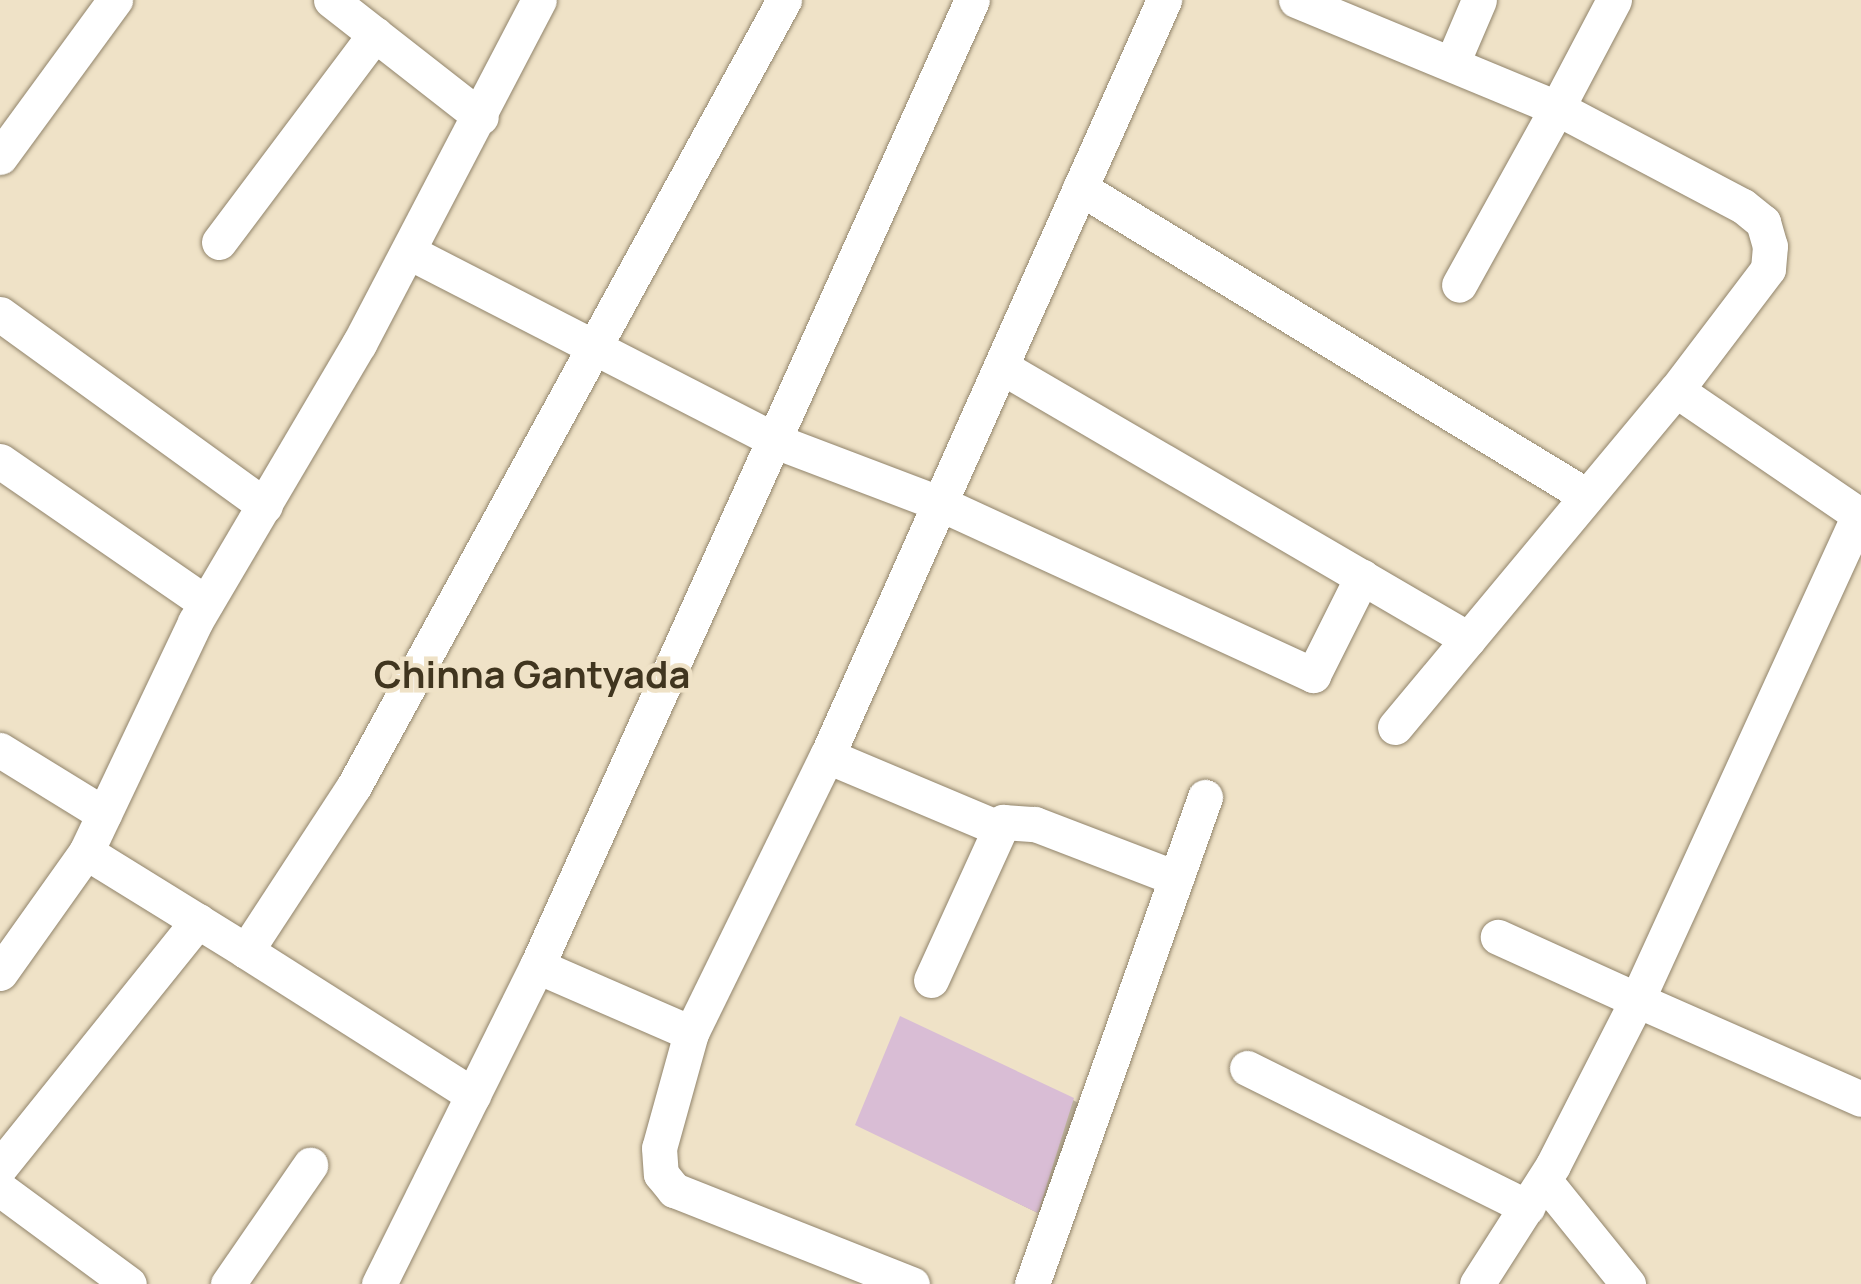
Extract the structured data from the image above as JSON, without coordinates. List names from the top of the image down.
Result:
{
  "districts": ["Chinna Gantyada"]
}
